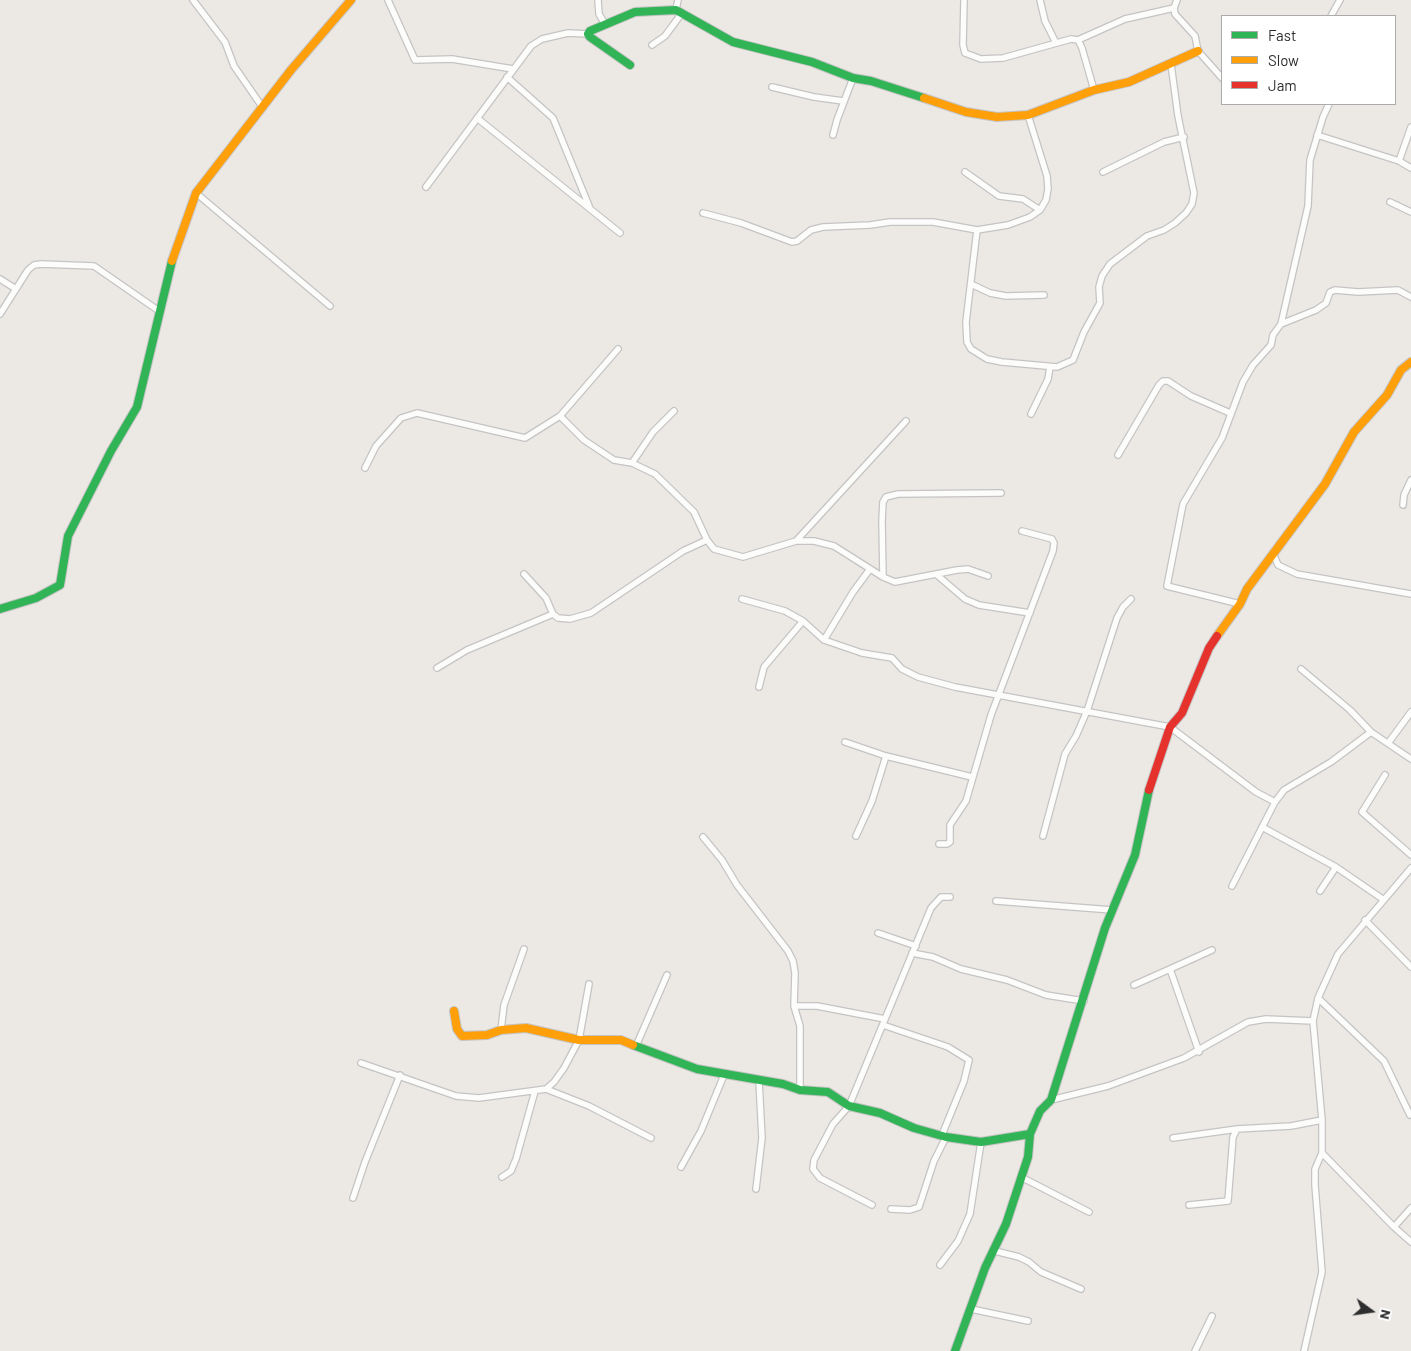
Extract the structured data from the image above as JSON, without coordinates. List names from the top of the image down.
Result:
{
  "legend": ["Fast", "Slow", "Jam"],
  "north": "right"
}
